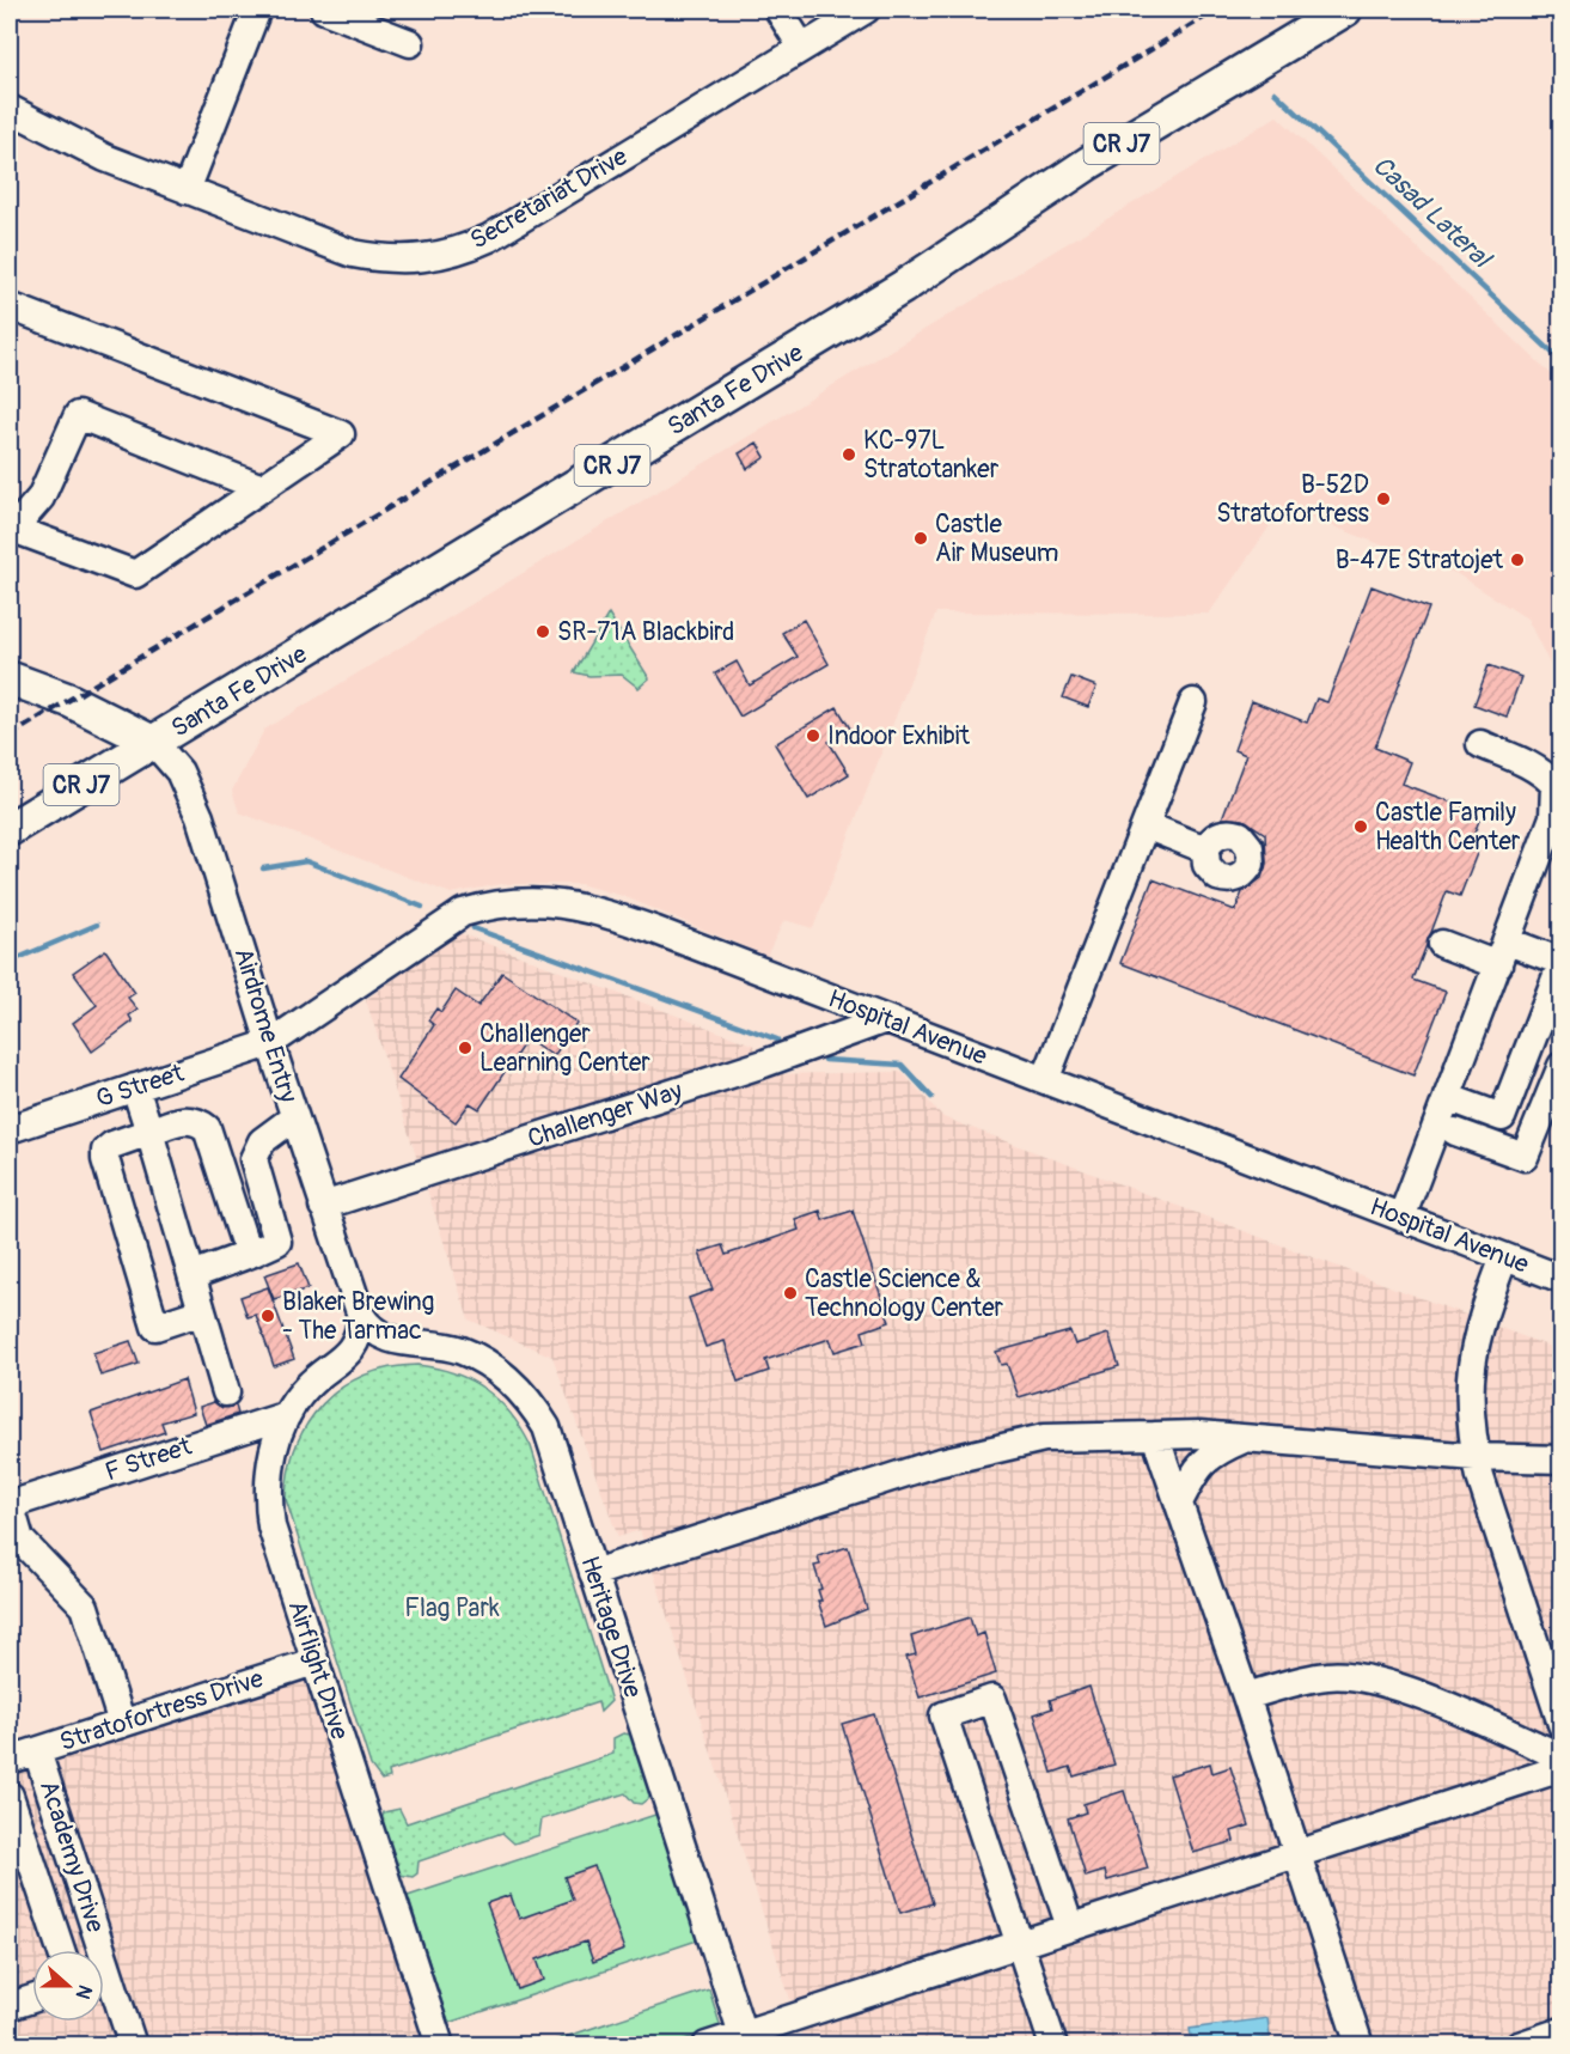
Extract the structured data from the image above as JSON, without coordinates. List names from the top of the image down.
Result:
{
  "streets": {
    "main road": ["CR J7", "Santa Fe Drive"],
    "street": [
      "Secretariat Drive",
      "Airdrome Entry",
      "Hospital Avenue",
      "G Street",
      "Challenger Way",
      "F Street",
      "Heritage Drive",
      "Airflight Drive",
      "Stratofortress Drive",
      "Academy Drive"
    ]
  },
  "crossings": [
    ["Santa Fe Drive", "Airdrome Entry"],
    ["Airdrome Entry", "Hospital Avenue"],
    ["Airdrome Entry", "G Street"],
    ["Airdrome Entry", "Challenger Way"],
    ["Airdrome Entry", "Heritage Drive"],
    ["Airdrome Entry", "Airflight Drive"],
    ["Hospital Avenue", "G Street"],
    ["Hospital Avenue", "Challenger Way"],
    ["F Street", "Airflight Drive"],
    ["Heritage Drive", "Airflight Drive"],
    ["Airflight Drive", "Stratofortress Drive"],
    ["Stratofortress Drive", "Academy Drive"]
  ],
  "water": ["Casad Lateral"],
  "parks": ["Flag Park"],
  "places": [
    "KC-97L Stratotanker",
    "B-52D Stratofortress",
    "Castle Air Museum",
    "B-47E Stratojet",
    "SR-71A Blackbird",
    "Indoor Exhibit",
    "Castle Family Health Center",
    "Challenger Learning Center",
    "Castle Science & Technology Center",
    "Blaker Brewing - The Tarmac"
  ],
  "north": "right"
}
